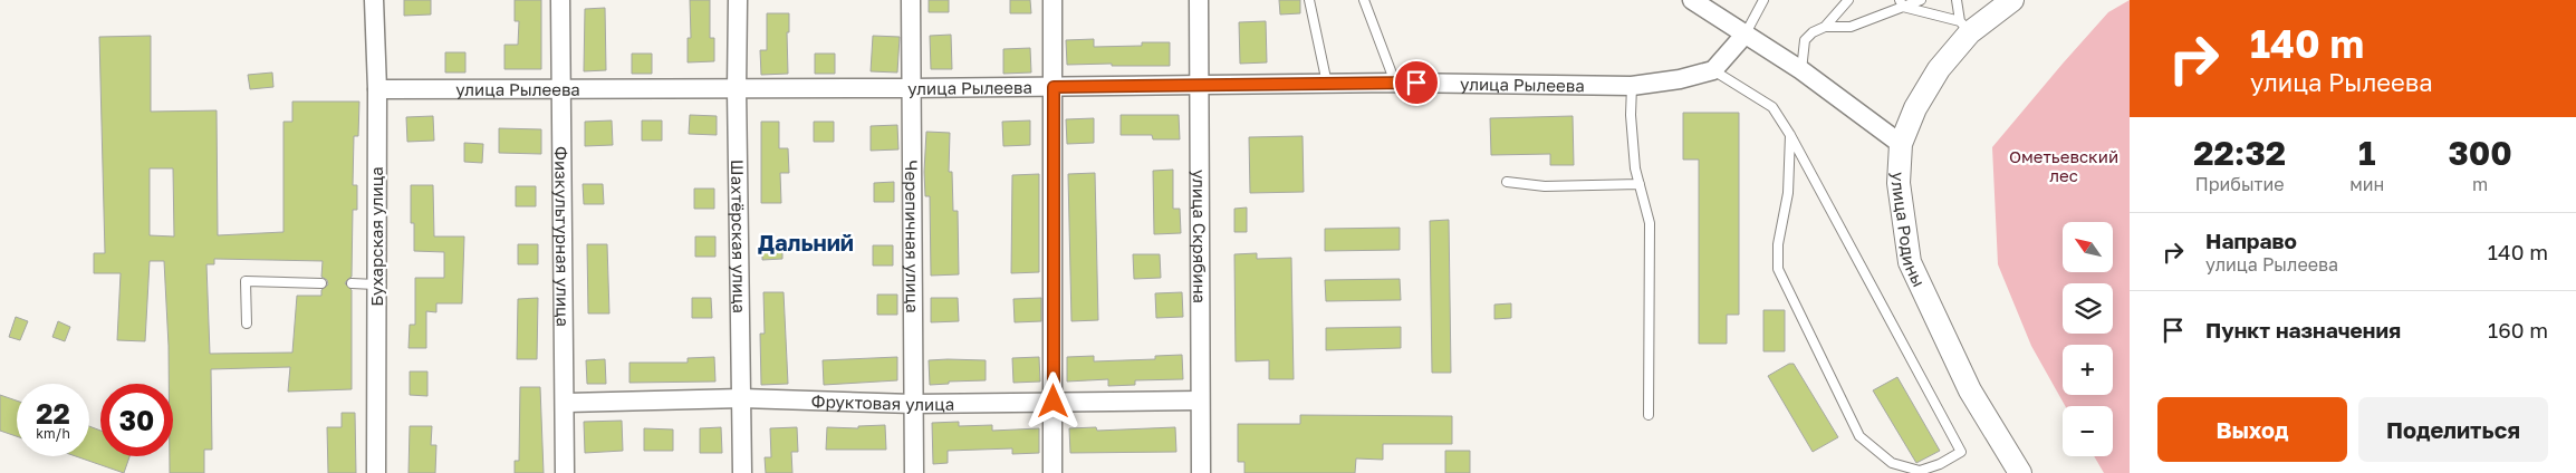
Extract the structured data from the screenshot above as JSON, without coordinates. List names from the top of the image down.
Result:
{
  "streets": {
    "street": [
      "улица Рылеева",
      "улица Родины",
      "Бухарская улица",
      "Физкультурная улица",
      "Шахтёрская улица",
      "Черепичная улица",
      "улица Скрябина",
      "Фруктовая улица"
    ]
  },
  "crossings": [
    ["улица Рылеева", "Бухарская улица"],
    ["улица Рылеева", "Физкультурная улица"],
    ["улица Рылеева", "Шахтёрская улица"],
    ["улица Рылеева", "Черепичная улица"],
    ["улица Рылеева", "улица Скрябина"],
    ["Физкультурная улица", "Фруктовая улица"],
    ["Шахтёрская улица", "Фруктовая улица"],
    ["Черепичная улица", "Фруктовая улица"],
    ["улица Скрябина", "Фруктовая улица"]
  ],
  "districts": ["Дальний"],
  "parks": ["Ометьевский лес"],
  "north": "top left",
  "page": {
    "turn": ["140 m", "улица Рылеева"],
    "eta": [
      "22:32",
      "Прибытие",
      "1",
      "мин",
      "300",
      "m"
    ],
    "list": [
      {
        "name": "Направо",
        "note": "улица Рылеева",
        "value": "140 m"
      },
      {
        "name": "Пункт назначения",
        "value": "160 m"
      }
    ],
    "map_buttons": ["+", "−"],
    "speed": "22 km/h",
    "limit": "30",
    "buttons": ["Выход", "Поделиться"]
  }
}
